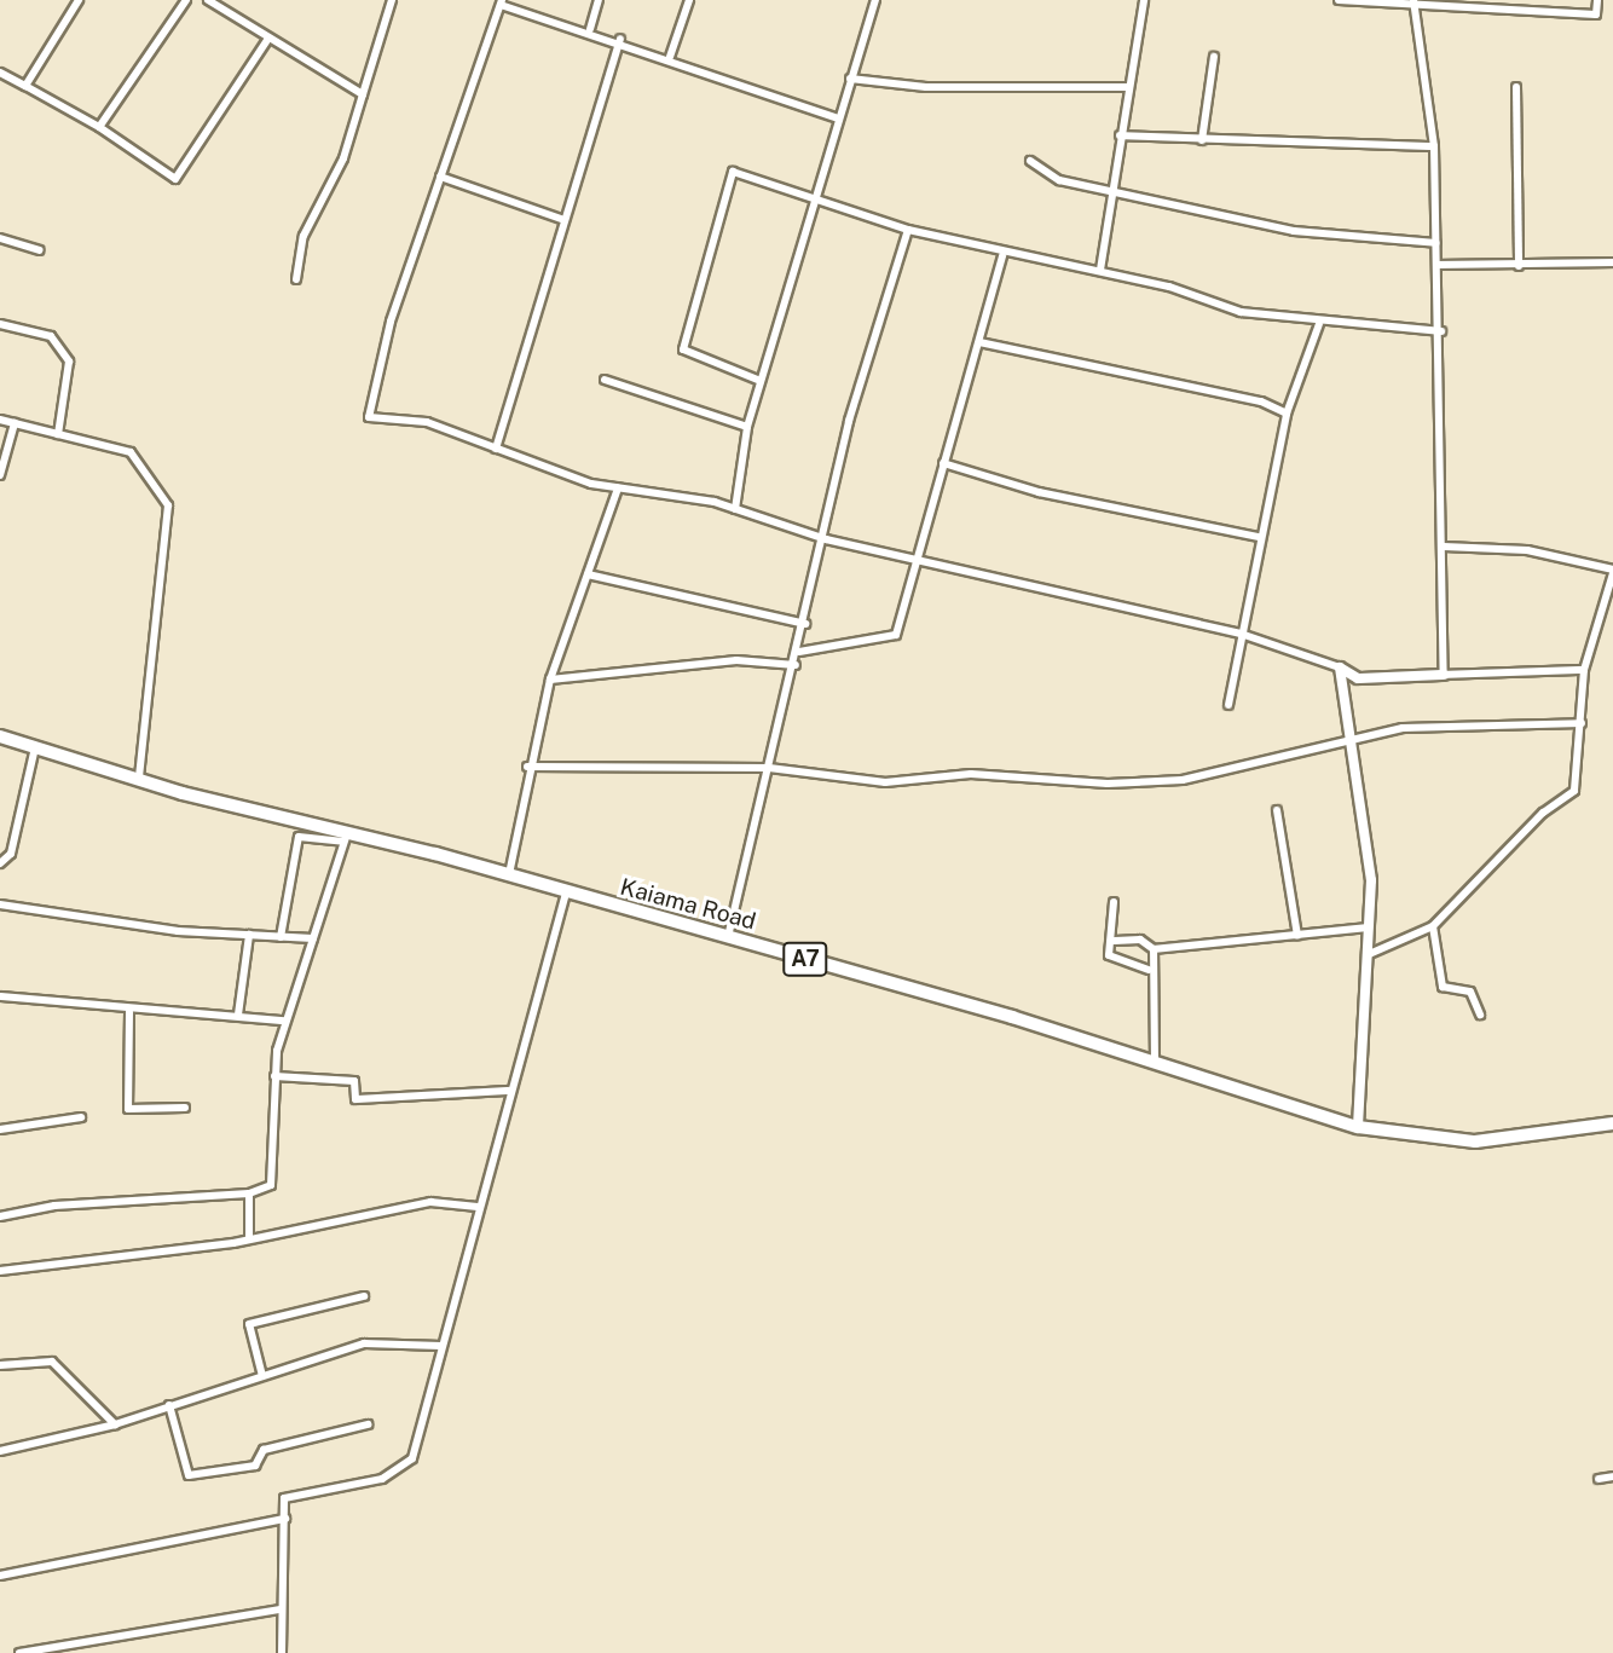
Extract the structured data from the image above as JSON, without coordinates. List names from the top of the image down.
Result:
{
  "streets": {
    "highway": ["Kaiama Road", "A7"]
  }
}
